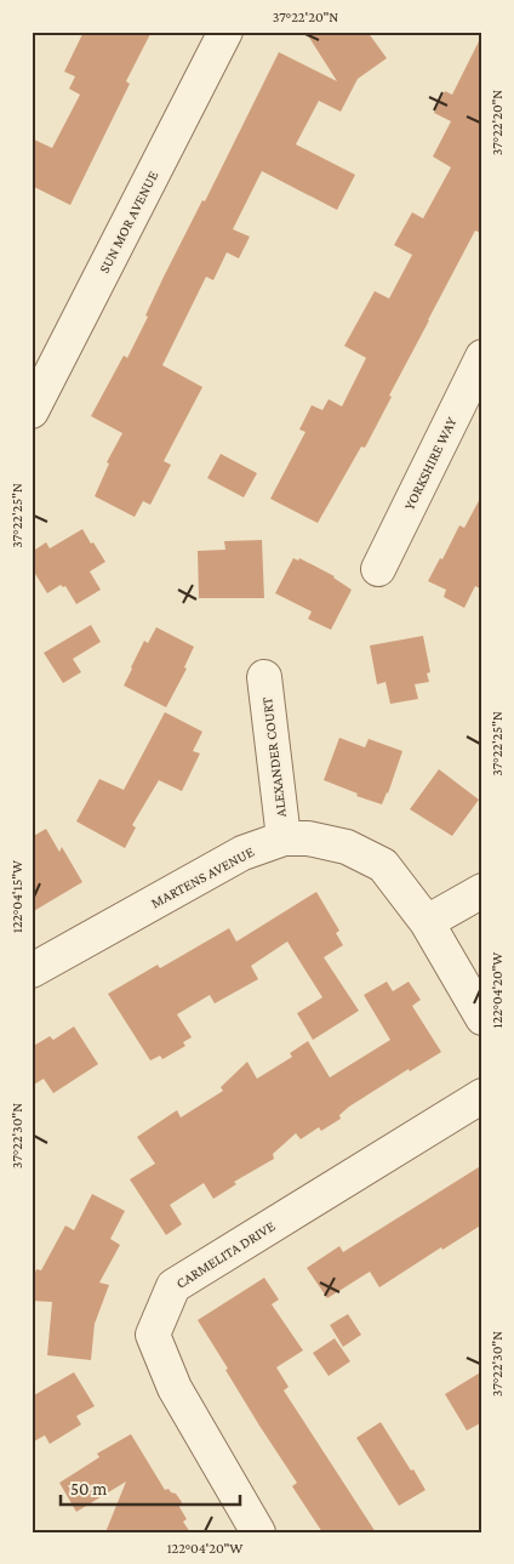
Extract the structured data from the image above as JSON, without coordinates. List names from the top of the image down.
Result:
{
  "streets": {
    "street": [
      "SUN MOR AVENUE",
      "YORKSHIRE WAY",
      "ALEXANDER COURT",
      "MARTENS AVENUE",
      "CARMELITA DRIVE"
    ]
  },
  "crossings": [
    ["ALEXANDER COURT", "MARTENS AVENUE"]
  ],
  "scale_bar": "50 m",
  "coordinates": [
    "37°22'20\"N",
    "37°22'25\"N",
    "122°04'15\"W",
    "122°04'20\"W",
    "37°22'30\"N"
  ]
}
